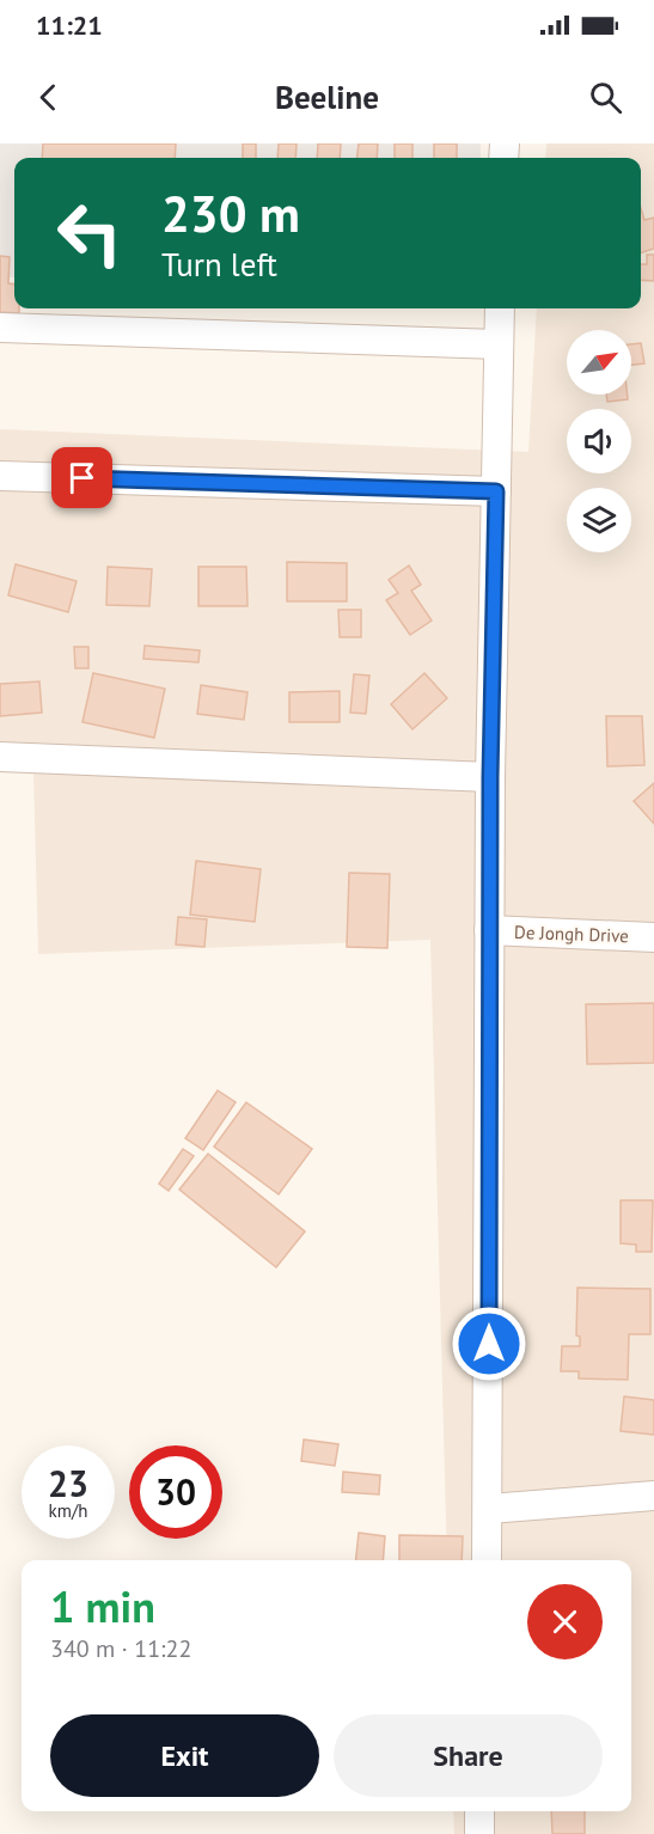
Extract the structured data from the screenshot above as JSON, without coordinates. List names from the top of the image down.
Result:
{
  "streets": {
    "street": ["De Jongh Drive"]
  },
  "north": "top right",
  "page": {
    "status": "11:21",
    "header": "Beeline",
    "turn": ["230 m", "Turn left"],
    "speed": "23 km/h",
    "limit": "30",
    "heading": ["1 min", "340 m · 11:22"],
    "buttons": ["Exit", "Share"]
  }
}
